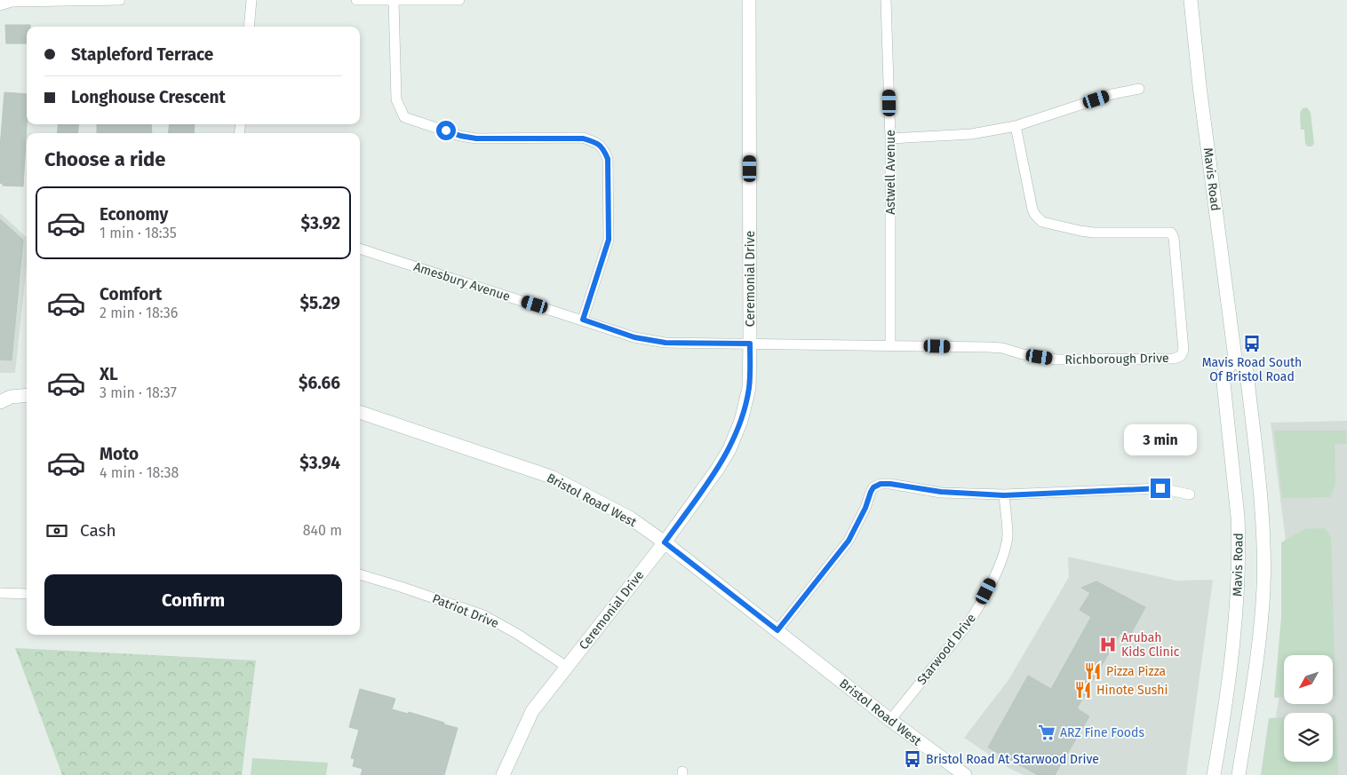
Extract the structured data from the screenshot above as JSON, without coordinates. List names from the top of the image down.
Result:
{
  "streets": {
    "street": [
      "Astwell Avenue",
      "Mavis Road",
      "Ceremonial Drive",
      "Amesbury Avenue",
      "Richborough Drive",
      "Bristol Road West",
      "Patriot Drive",
      "Starwood Drive"
    ]
  },
  "crossings": [
    ["Astwell Avenue", "Richborough Drive"],
    ["Ceremonial Drive", "Amesbury Avenue"],
    ["Ceremonial Drive", "Richborough Drive"],
    ["Ceremonial Drive", "Bristol Road West"],
    ["Ceremonial Drive", "Patriot Drive"],
    ["Amesbury Avenue", "Richborough Drive"],
    ["Bristol Road West", "Starwood Drive"]
  ],
  "places": {
    "bus stop": ["Mavis Road South Of Bristol Road", "Bristol Road At Starwood Drive"],
    "hospital": ["Arubah Kids Clinic"],
    "restaurant": ["Pizza Pizza", "Hinote Sushi"],
    "supermarket": ["ARZ Fine Foods"]
  },
  "north": "bottom left",
  "page": {
    "banner": ["Stapleford Terrace", "Longhouse Crescent"],
    "heading": "Choose a ride",
    "list": [
      {
        "name": "Economy",
        "note": "1 min · 18:35",
        "value": "$3.92"
      },
      {
        "name": "Comfort",
        "note": "2 min · 18:36",
        "value": "$5.29"
      },
      {
        "name": "XL",
        "note": "3 min · 18:37",
        "value": "$6.66"
      },
      {
        "name": "Moto",
        "note": "4 min · 18:38",
        "value": "$3.94"
      }
    ],
    "bubble": "3 min",
    "pay": ["Cash", "840 m"],
    "buttons": "Confirm"
  }
}
